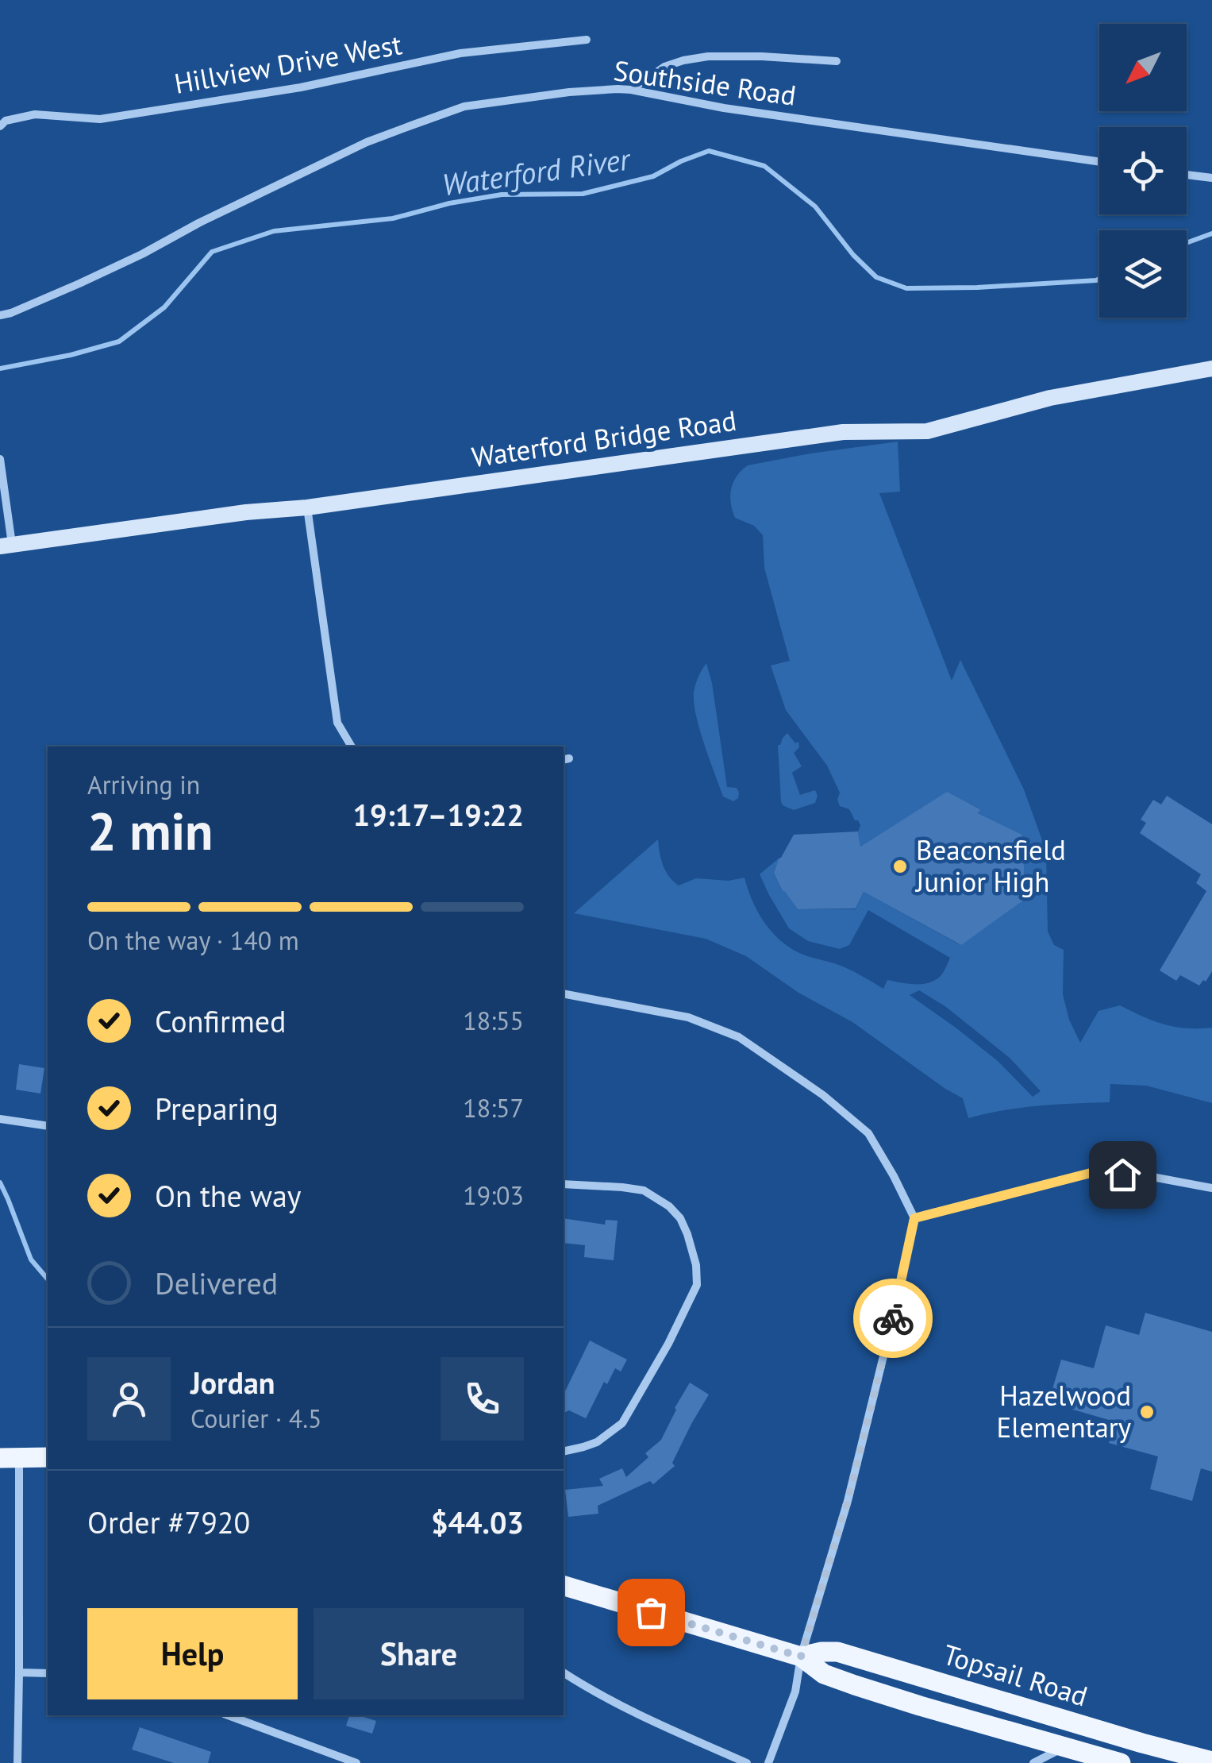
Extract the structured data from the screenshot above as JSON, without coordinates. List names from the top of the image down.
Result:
{
  "streets": {
    "main road": ["Waterford Bridge Road", "Topsail Road"],
    "street": ["Hillview Drive West", "Southside Road"]
  },
  "water": ["Waterford River"],
  "places": ["Beaconsfield Junior High", "Hazelwood Elementary"],
  "north": "bottom left",
  "page": {
    "heading": ["2 min", "Arriving in", "19:17–19:22"],
    "panel": [
      "Jordan",
      "Courier · 4.5",
      "Order #7920",
      "$44.03"
    ],
    "bar": "On the way · 140 m",
    "list": [
      ["Confirmed", "18:55"],
      ["Preparing", "18:57"],
      ["On the way", "19:03"],
      "Delivered"
    ],
    "buttons": ["Help", "Share"]
  }
}
